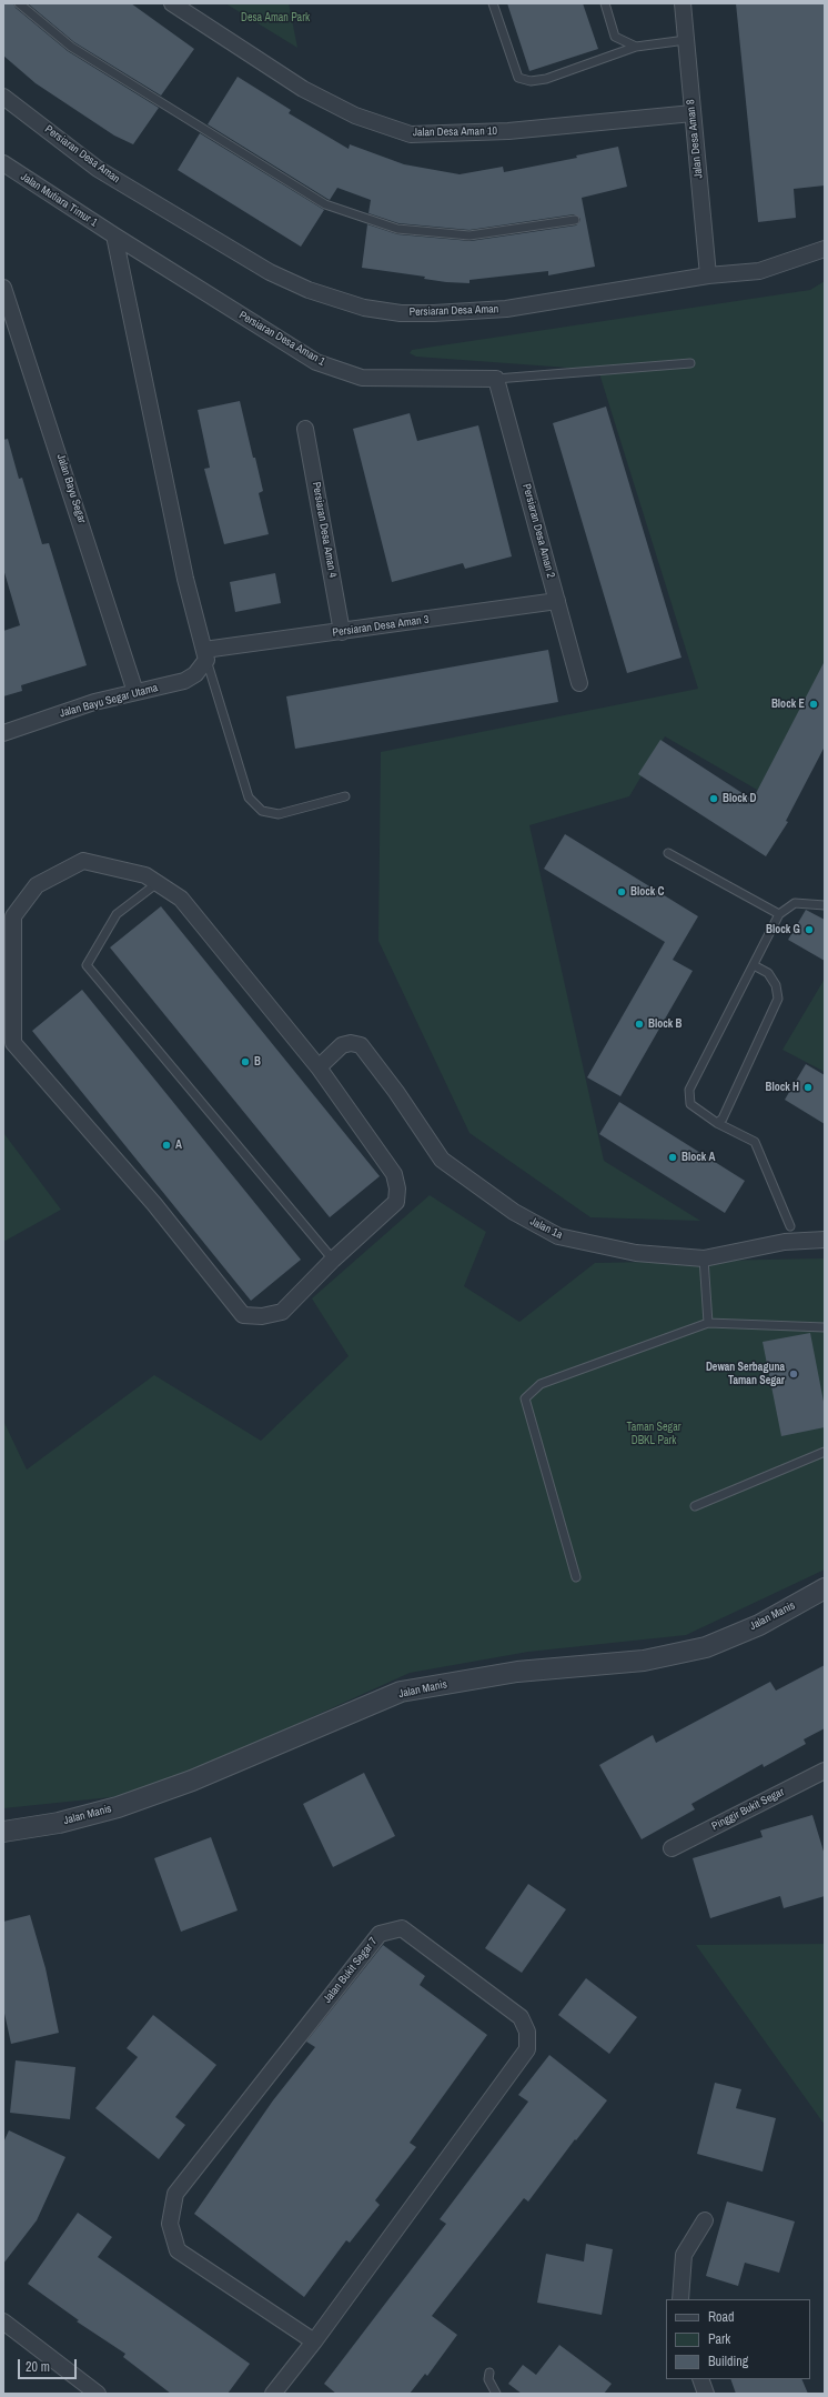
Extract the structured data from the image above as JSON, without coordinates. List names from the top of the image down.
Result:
{
  "streets": {
    "street": [
      "Jalan Desa Aman 10",
      "Jalan Desa Aman 8",
      "Persiaran Desa Aman",
      "Jalan Mutiara Timur 1",
      "Persiaran Desa Aman 1",
      "Jalan Bayu Segar",
      "Persiaran Desa Aman 4",
      "Persiaran Desa Aman 2",
      "Persiaran Desa Aman 3",
      "Jalan Bayu Segar Utama",
      "Jalan 1a",
      "Jalan Manis",
      "Pinggir Bukit Segar",
      "Jalan Bukit Segar 7"
    ]
  },
  "crossings": [
    ["Jalan Desa Aman 10", "Jalan Desa Aman 8"],
    ["Jalan Desa Aman 8", "Persiaran Desa Aman"],
    ["Jalan Mutiara Timur 1", "Persiaran Desa Aman 1"],
    ["Persiaran Desa Aman 1", "Persiaran Desa Aman 2"],
    ["Jalan Bayu Segar", "Jalan Bayu Segar Utama"],
    ["Persiaran Desa Aman 4", "Persiaran Desa Aman 3"],
    ["Persiaran Desa Aman 2", "Persiaran Desa Aman 3"],
    ["Persiaran Desa Aman 3", "Jalan Bayu Segar Utama"]
  ],
  "parks": ["Desa Aman Park", "Taman Segar DBKL Park"],
  "places": [
    "Block E",
    "Block D",
    "Block C",
    "Block G",
    "Block B",
    "B",
    "Block H",
    "A",
    "Block A",
    "Dewan Serbaguna Taman Segar"
  ],
  "legend": ["Road", "Park", "Building"],
  "scale_bar": "20 m"
}
